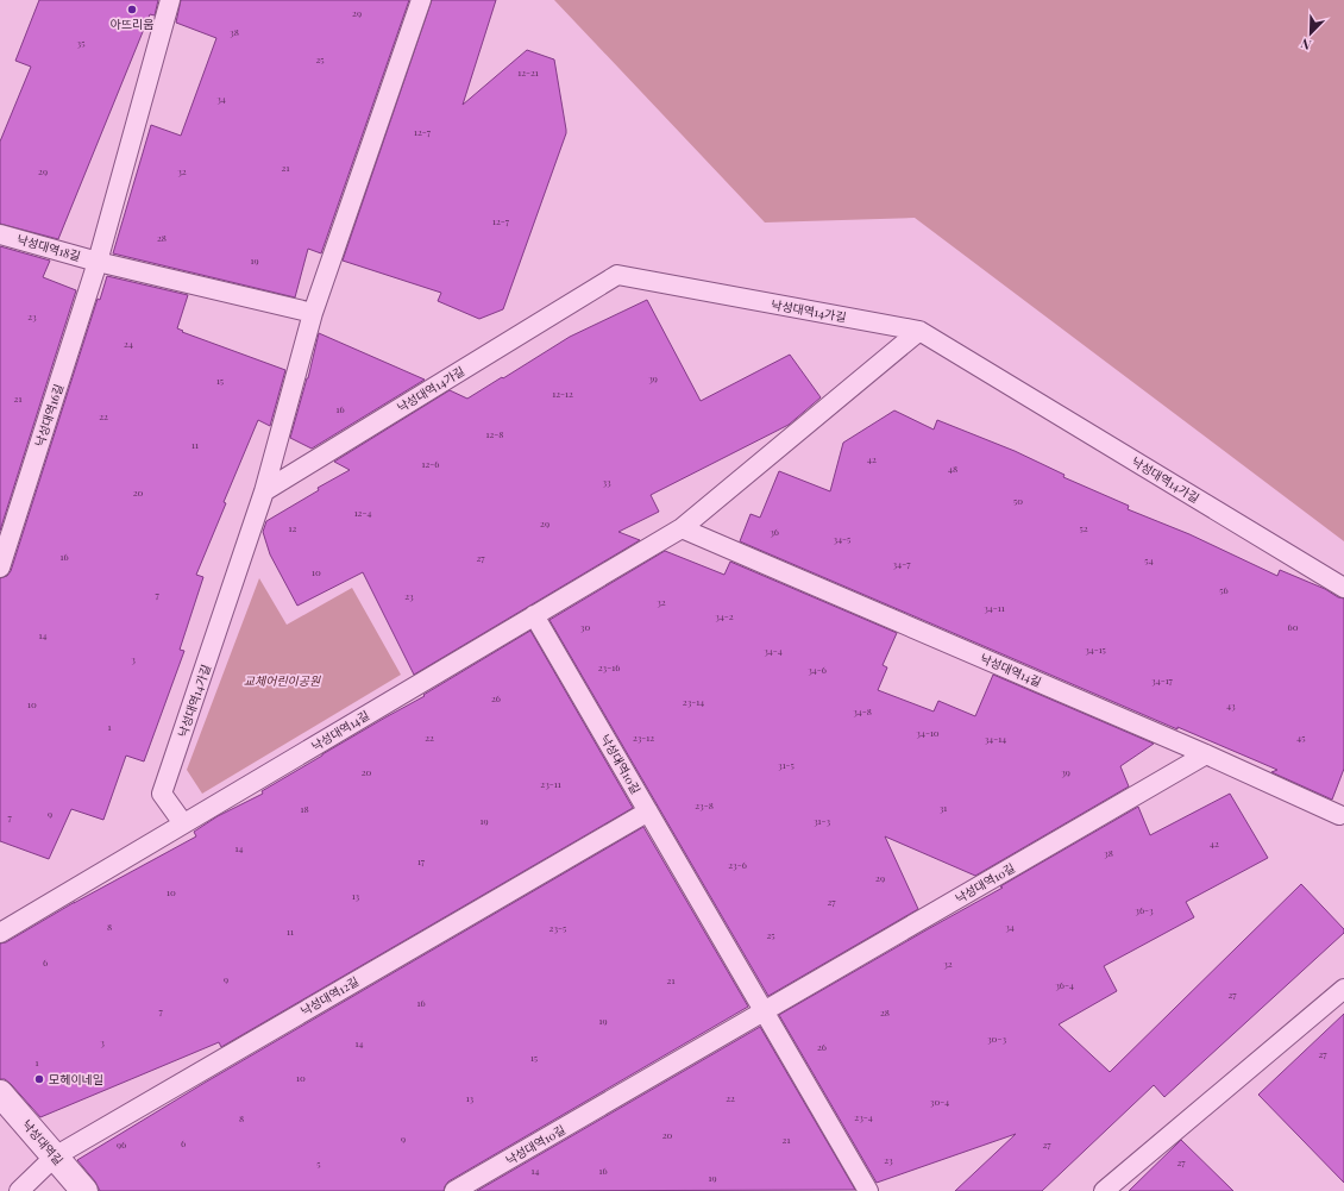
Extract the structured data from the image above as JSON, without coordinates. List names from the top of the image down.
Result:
{
  "streets": {
    "street": ["낙성대역길"],
    "lane": [
      "낙성대역18길",
      "낙성대역14가길",
      "낙성대역16길",
      "낙성대역14길",
      "낙성대역10길",
      "낙성대역12길"
    ]
  },
  "crossings": [
    ["낙성대역18길", "낙성대역16길"],
    ["낙성대역14가길", "낙성대역14길"],
    ["낙성대역14길", "낙성대역10길"],
    ["낙성대역10길", "낙성대역12길"],
    ["낙성대역12길", "낙성대역길"]
  ],
  "parks": ["교체어린이공원"],
  "places": ["아뜨리움", "모헤이네일"],
  "house_numbers": [
    "29",
    "38",
    "35",
    "25",
    "12-21",
    "34",
    "12-7",
    "21",
    "29",
    "32",
    "12-7",
    "28",
    "19",
    "23",
    "24",
    "39",
    "15",
    "12-12",
    "21",
    "16",
    "22",
    "12-8",
    "11",
    "42",
    "12-6",
    "48",
    "33",
    "20",
    "50",
    "12-4",
    "29",
    "12",
    "52",
    "36",
    "34-5",
    "16",
    "27",
    "54",
    "34-7",
    "10",
    "56",
    "7",
    "23",
    "32",
    "34-11",
    "34-2",
    "30",
    "60",
    "14",
    "34-15",
    "34-4",
    "3",
    "23-16",
    "34-6",
    "34-17",
    "26",
    "23-14",
    "10",
    "43",
    "34-8",
    "1",
    "34-10",
    "22",
    "23-12",
    "45",
    "34-14",
    "31-5",
    "20",
    "39",
    "23-11",
    "23-8",
    "31",
    "18",
    "9",
    "7",
    "19",
    "31-3",
    "42",
    "14",
    "38",
    "17",
    "23-6",
    "29",
    "10",
    "13",
    "27",
    "36-3",
    "8",
    "34",
    "23-5",
    "11",
    "25",
    "6",
    "32",
    "9",
    "21",
    "36-4",
    "27",
    "16",
    "7",
    "28",
    "19",
    "30-3",
    "3",
    "14",
    "26",
    "27",
    "15",
    "1",
    "10",
    "13",
    "22",
    "30-4",
    "23-4",
    "8",
    "20",
    "9",
    "21",
    "6",
    "96",
    "27",
    "23",
    "27",
    "5",
    "14",
    "16",
    "19"
  ],
  "north": "bottom left"
}
